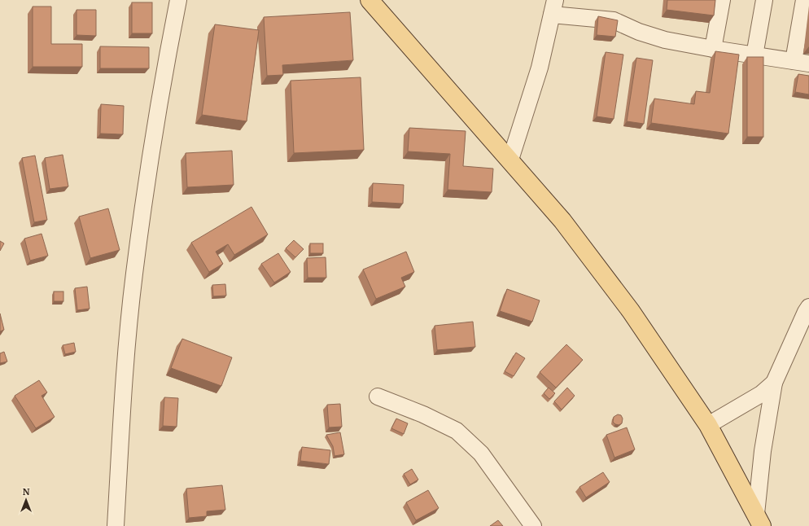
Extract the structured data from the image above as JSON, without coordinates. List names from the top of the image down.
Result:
{
  "north": "top"
}
